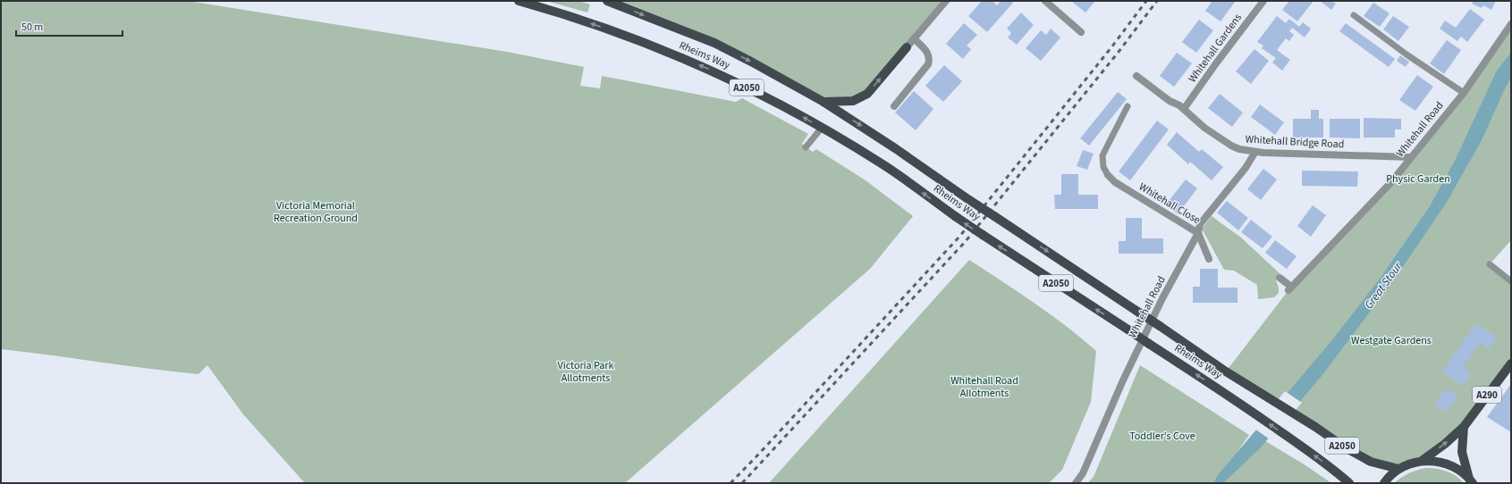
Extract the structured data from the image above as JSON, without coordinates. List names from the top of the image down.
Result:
{
  "streets": {
    "main road": ["Rheims Way", "A2050", "A290"],
    "street": [
      "Whitehall Gardens",
      "Whitehall Road",
      "Whitehall Bridge Road",
      "Whitehall Close"
    ]
  },
  "crossings": [
    ["Whitehall Gardens", "Whitehall Bridge Road"],
    ["Whitehall Road", "Whitehall Bridge Road"],
    ["Whitehall Road", "Whitehall Close"]
  ],
  "water": ["Great Stour"],
  "parks": [
    "Physic Garden",
    "Victoria Memorial Recreation Ground",
    "Westgate Gardens",
    "Victoria Park Allotments",
    "Whitehall Road Allotments",
    "Toddler's Cove"
  ],
  "scale_bar": "50 m"
}
